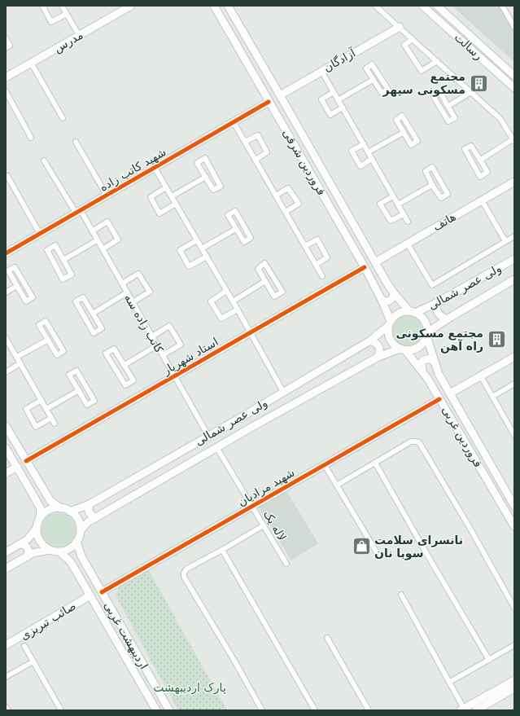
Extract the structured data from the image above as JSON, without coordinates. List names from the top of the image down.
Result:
{
  "streets": {
    "main road": [
      "مدرس",
      "رسالت",
      "آزادگان",
      "فروردین شرقی",
      "شهید کاتب زاده",
      "هاتف",
      "ولی عصر شمالی",
      "استاد شهریار",
      "فروردین غربی",
      "شهید مرادیان",
      "صائب تبریزی",
      "اردیبهشت غربی"
    ],
    "street": ["کاتب زاده سه", "لاله یک"]
  },
  "crossings": [
    ["آزادگان", "فروردین شرقی"],
    ["فروردین شرقی", "شهید کاتب زاده"],
    ["فروردین شرقی", "هاتف"],
    ["فروردین شرقی", "ولی عصر شمالی"],
    ["فروردین شرقی", "استاد شهریار"],
    ["فروردین شرقی", "فروردین غربی"],
    ["شهید کاتب زاده", "کاتب زاده سه"],
    ["ولی عصر شمالی", "کاتب زاده سه"],
    ["ولی عصر شمالی", "فروردین غربی"],
    ["ولی عصر شمالی", "لاله یک"],
    ["ولی عصر شمالی", "اردیبهشت غربی"],
    ["کاتب زاده سه", "استاد شهریار"],
    ["فروردین غربی", "شهید مرادیان"],
    ["شهید مرادیان", "لاله یک"],
    ["شهید مرادیان", "اردیبهشت غربی"],
    ["صائب تبریزی", "اردیبهشت غربی"]
  ],
  "parks": ["پارک اردیبهشت"],
  "places": {
    "building": ["مجتمع مسکونی سپهر", "مجتمع مسکونی راه آهن"],
    "shop": ["نانسرای سلامت سوبا نان"]
  }
}
